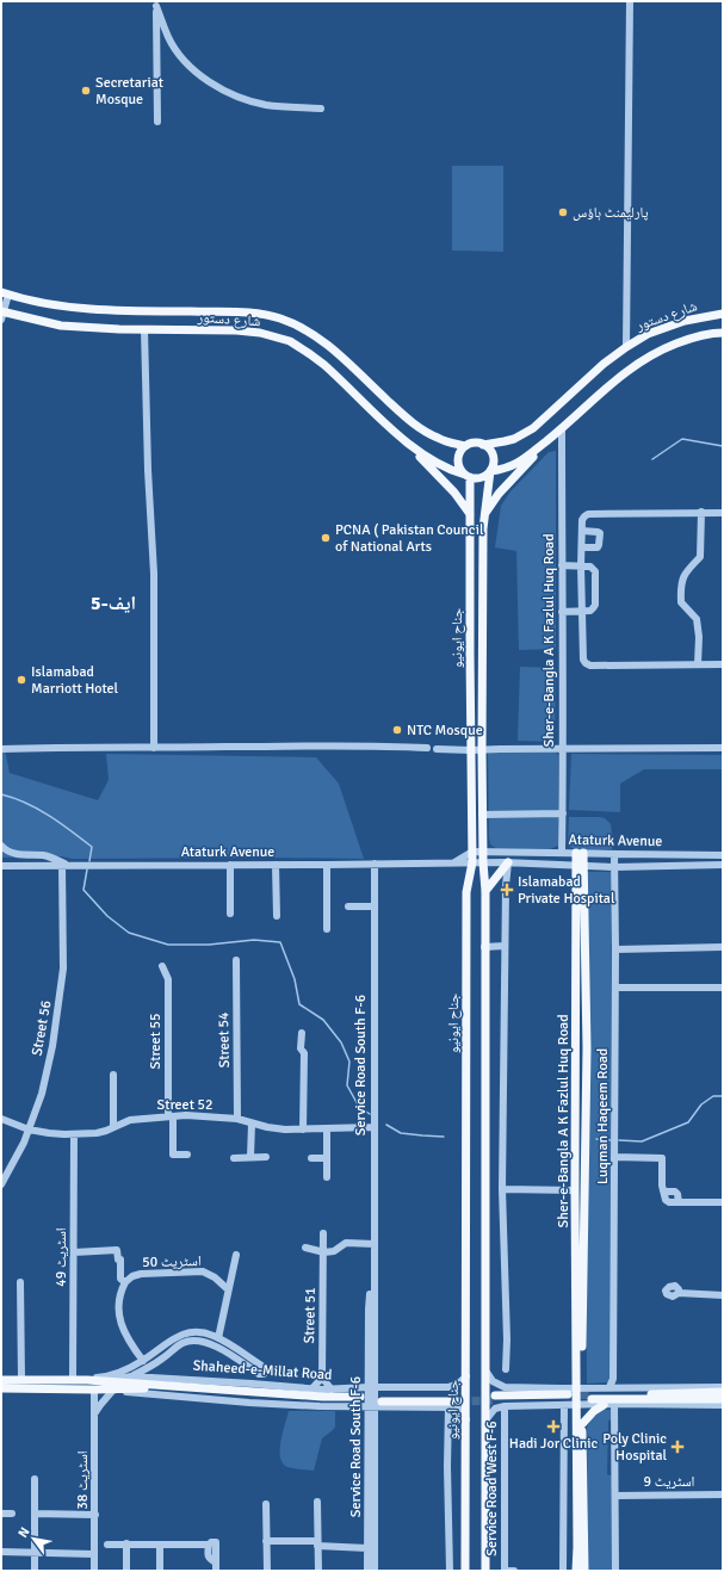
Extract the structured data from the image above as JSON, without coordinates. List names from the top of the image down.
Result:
{
  "streets": {
    "main road": [
      "شارع دستور",
      "جناح ایونیو",
      "Sher-e-Bangla A K Fazlul Huq Road",
      "Shaheed-e-Millat Road"
    ],
    "street": [
      "Ataturk Avenue",
      "Street 56",
      "Street 54",
      "Street 55",
      "Service Road South F-6",
      "Street 52",
      "Luqman Haqeem Road",
      "اسٹریٹ 49",
      "اسٹریٹ 50",
      "Street 51",
      "اسٹریٹ 38",
      "اسٹریٹ 9",
      "Service Road West F-6"
    ]
  },
  "crossings": [
    ["شارع دستور", "جناح ایونیو"],
    ["شارع دستور", "Sher-e-Bangla A K Fazlul Huq Road"],
    ["جناح ایونیو", "Ataturk Avenue"],
    ["جناح ایونیو", "Shaheed-e-Millat Road"],
    ["Sher-e-Bangla A K Fazlul Huq Road", "Ataturk Avenue"],
    ["Ataturk Avenue", "Street 56"],
    ["Ataturk Avenue", "Service Road South F-6"],
    ["Ataturk Avenue", "Luqman Haqeem Road"],
    ["Street 56", "Street 52"],
    ["Street 54", "Street 52"],
    ["Street 55", "Street 52"],
    ["Service Road South F-6", "Street 52"],
    ["Service Road South F-6", "Shaheed-e-Millat Road"],
    ["Street 52", "اسٹریٹ 49"],
    ["اسٹریٹ 49", "Shaheed-e-Millat Road"],
    ["Shaheed-e-Millat Road", "اسٹریٹ 38"]
  ],
  "districts": ["ایف-5"],
  "places": {
    "other": [
      "Secretariat Mosque",
      "پارلیمنٹ ہاؤس",
      "PCNA ( Pakistan Council of National Arts",
      "Islamabad Marriott Hotel",
      "NTC Mosque"
    ],
    "health": ["Islamabad Private Hospital", "Hadi Jor Clinic", "Poly Clinic Hospital"]
  },
  "north": "top left"
}
